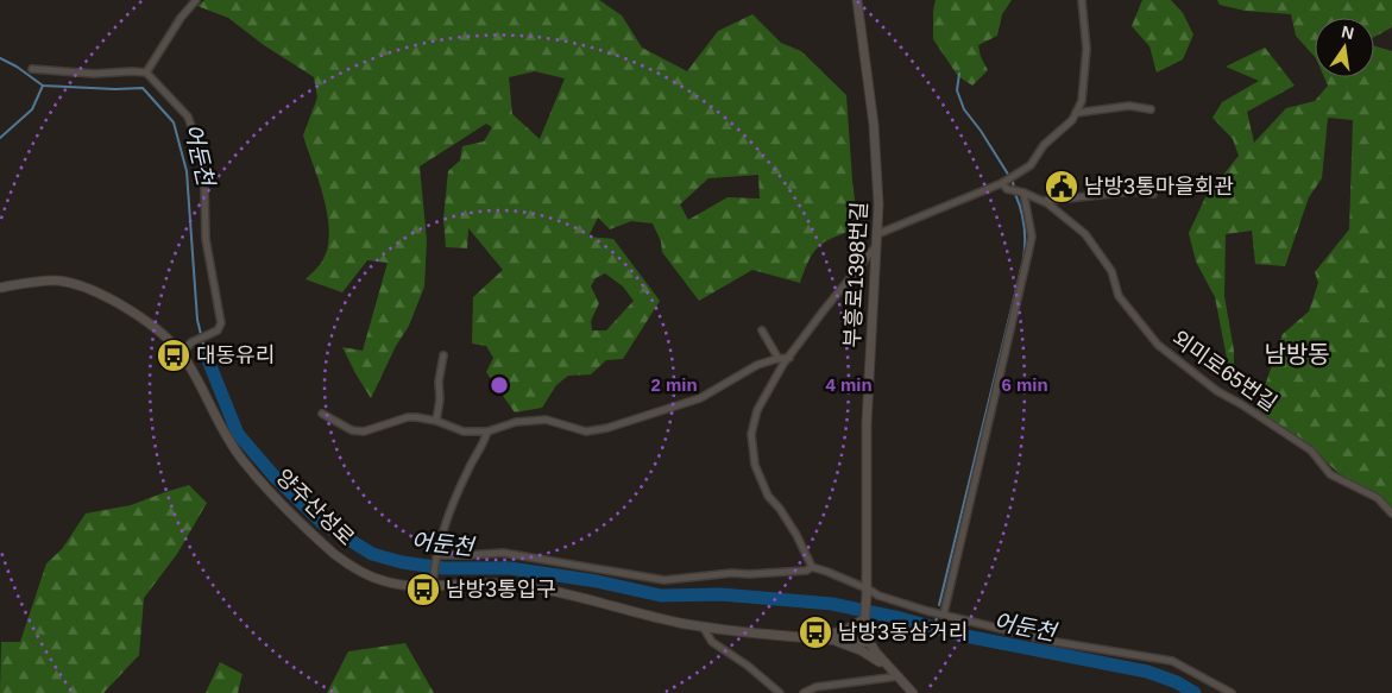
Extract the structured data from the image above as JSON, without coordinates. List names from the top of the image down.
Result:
{
  "streets": {
    "street": ["부흥로1398번길", "외미로65번길", "양주산성로"]
  },
  "crossings": [
    ["부흥로1398번길", "양주산성로"]
  ],
  "districts": ["남방동"],
  "water": ["어둔천"],
  "places": {
    "public building": ["남방3통마을회관"],
    "bus stop": ["대동유리", "남방3통입구", "남방3동삼거리"]
  },
  "north": "top",
  "rings": ["2 min", "4 min", "6 min"]
}
